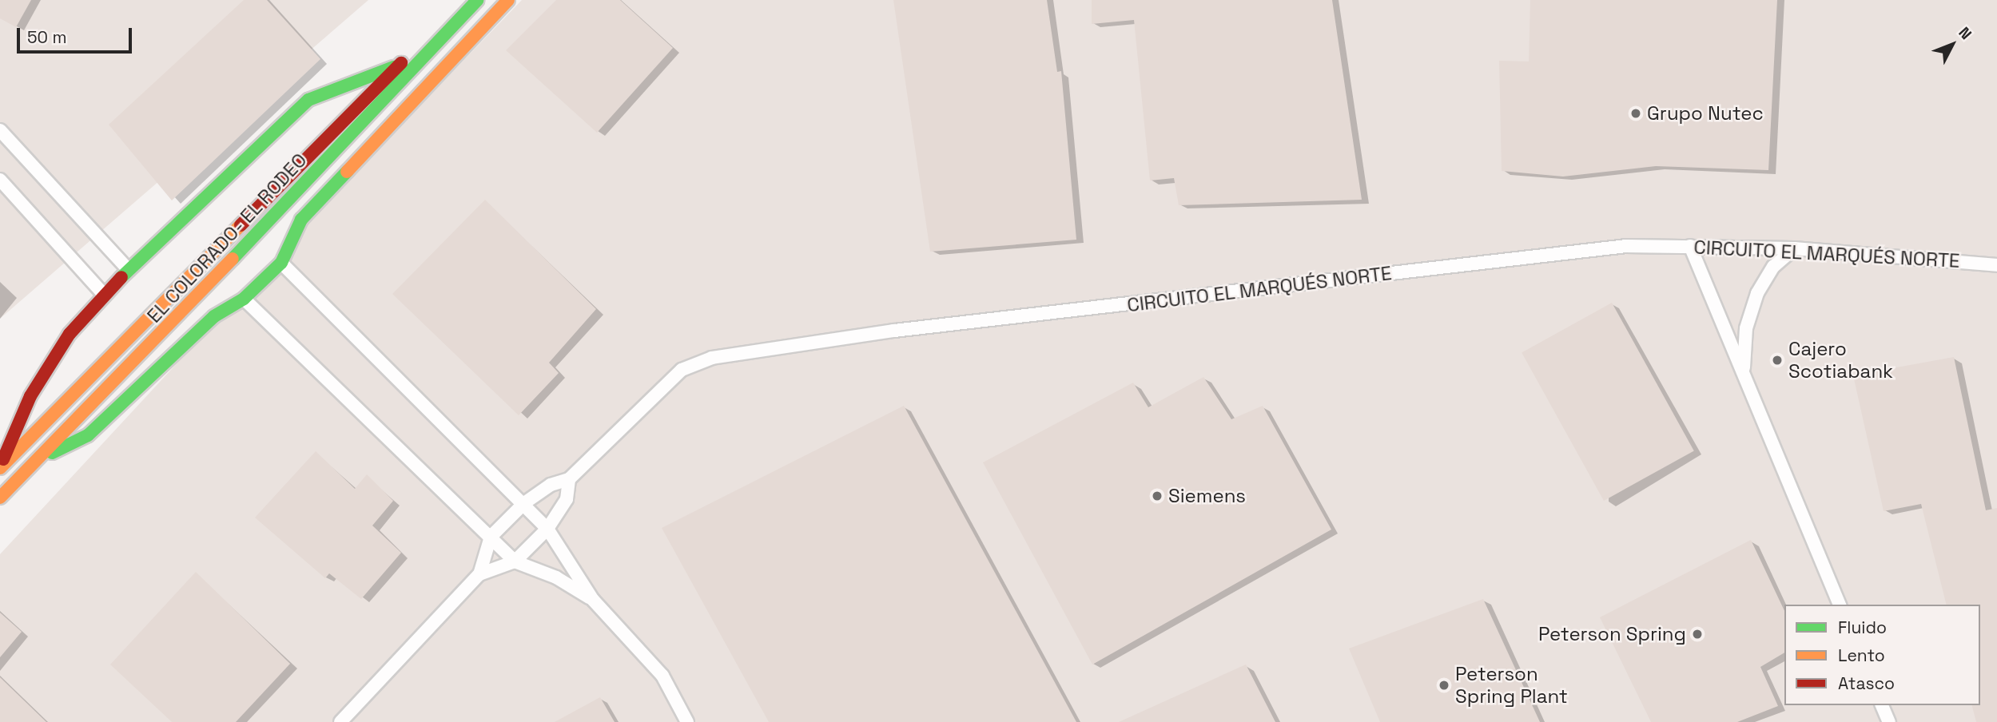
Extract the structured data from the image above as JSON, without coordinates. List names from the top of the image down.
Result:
{
  "streets": {
    "main road": ["EL COLORADO- EL RODEO"],
    "street": ["CIRCUITO EL MARQUÉS NORTE"]
  },
  "places": [
    "Grupo Nutec",
    "Cajero Scotiabank",
    "Siemens",
    "Peterson Spring",
    "Peterson Spring Plant"
  ],
  "legend": ["Fluido", "Lento", "Atasco"],
  "scale_bar": "50 m",
  "north": "top right"
}
